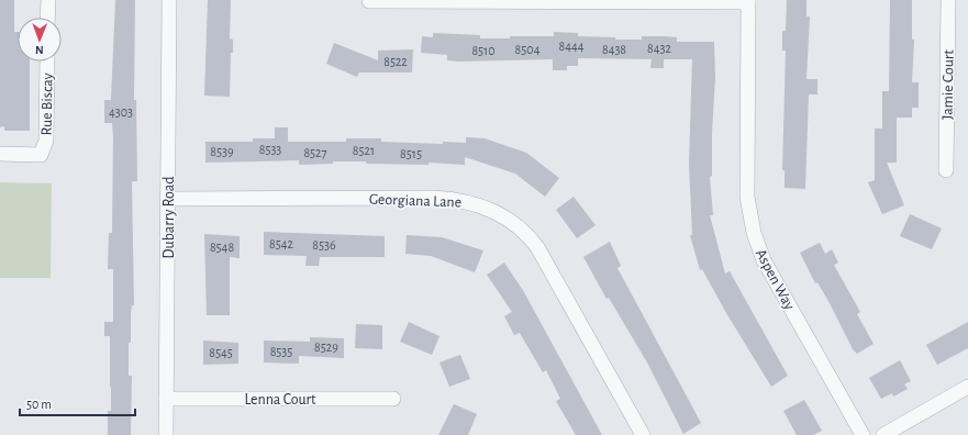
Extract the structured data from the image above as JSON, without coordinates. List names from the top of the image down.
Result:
{
  "streets": {
    "street": [
      "Jamie Court",
      "Rue Biscay",
      "Georgiana Lane",
      "Dubarry Road",
      "Aspen Way",
      "Lenna Court"
    ]
  },
  "crossings": [
    ["Georgiana Lane", "Dubarry Road"],
    ["Dubarry Road", "Lenna Court"]
  ],
  "house_numbers": [
    "8444",
    "8432",
    "8504",
    "8438",
    "8510",
    "8522",
    "4303",
    "8533",
    "8521",
    "8539",
    "8527",
    "8515",
    "8542",
    "8536",
    "8548",
    "8529",
    "8535",
    "8545"
  ],
  "scale_bar": "50 m",
  "north": "bottom"
}
